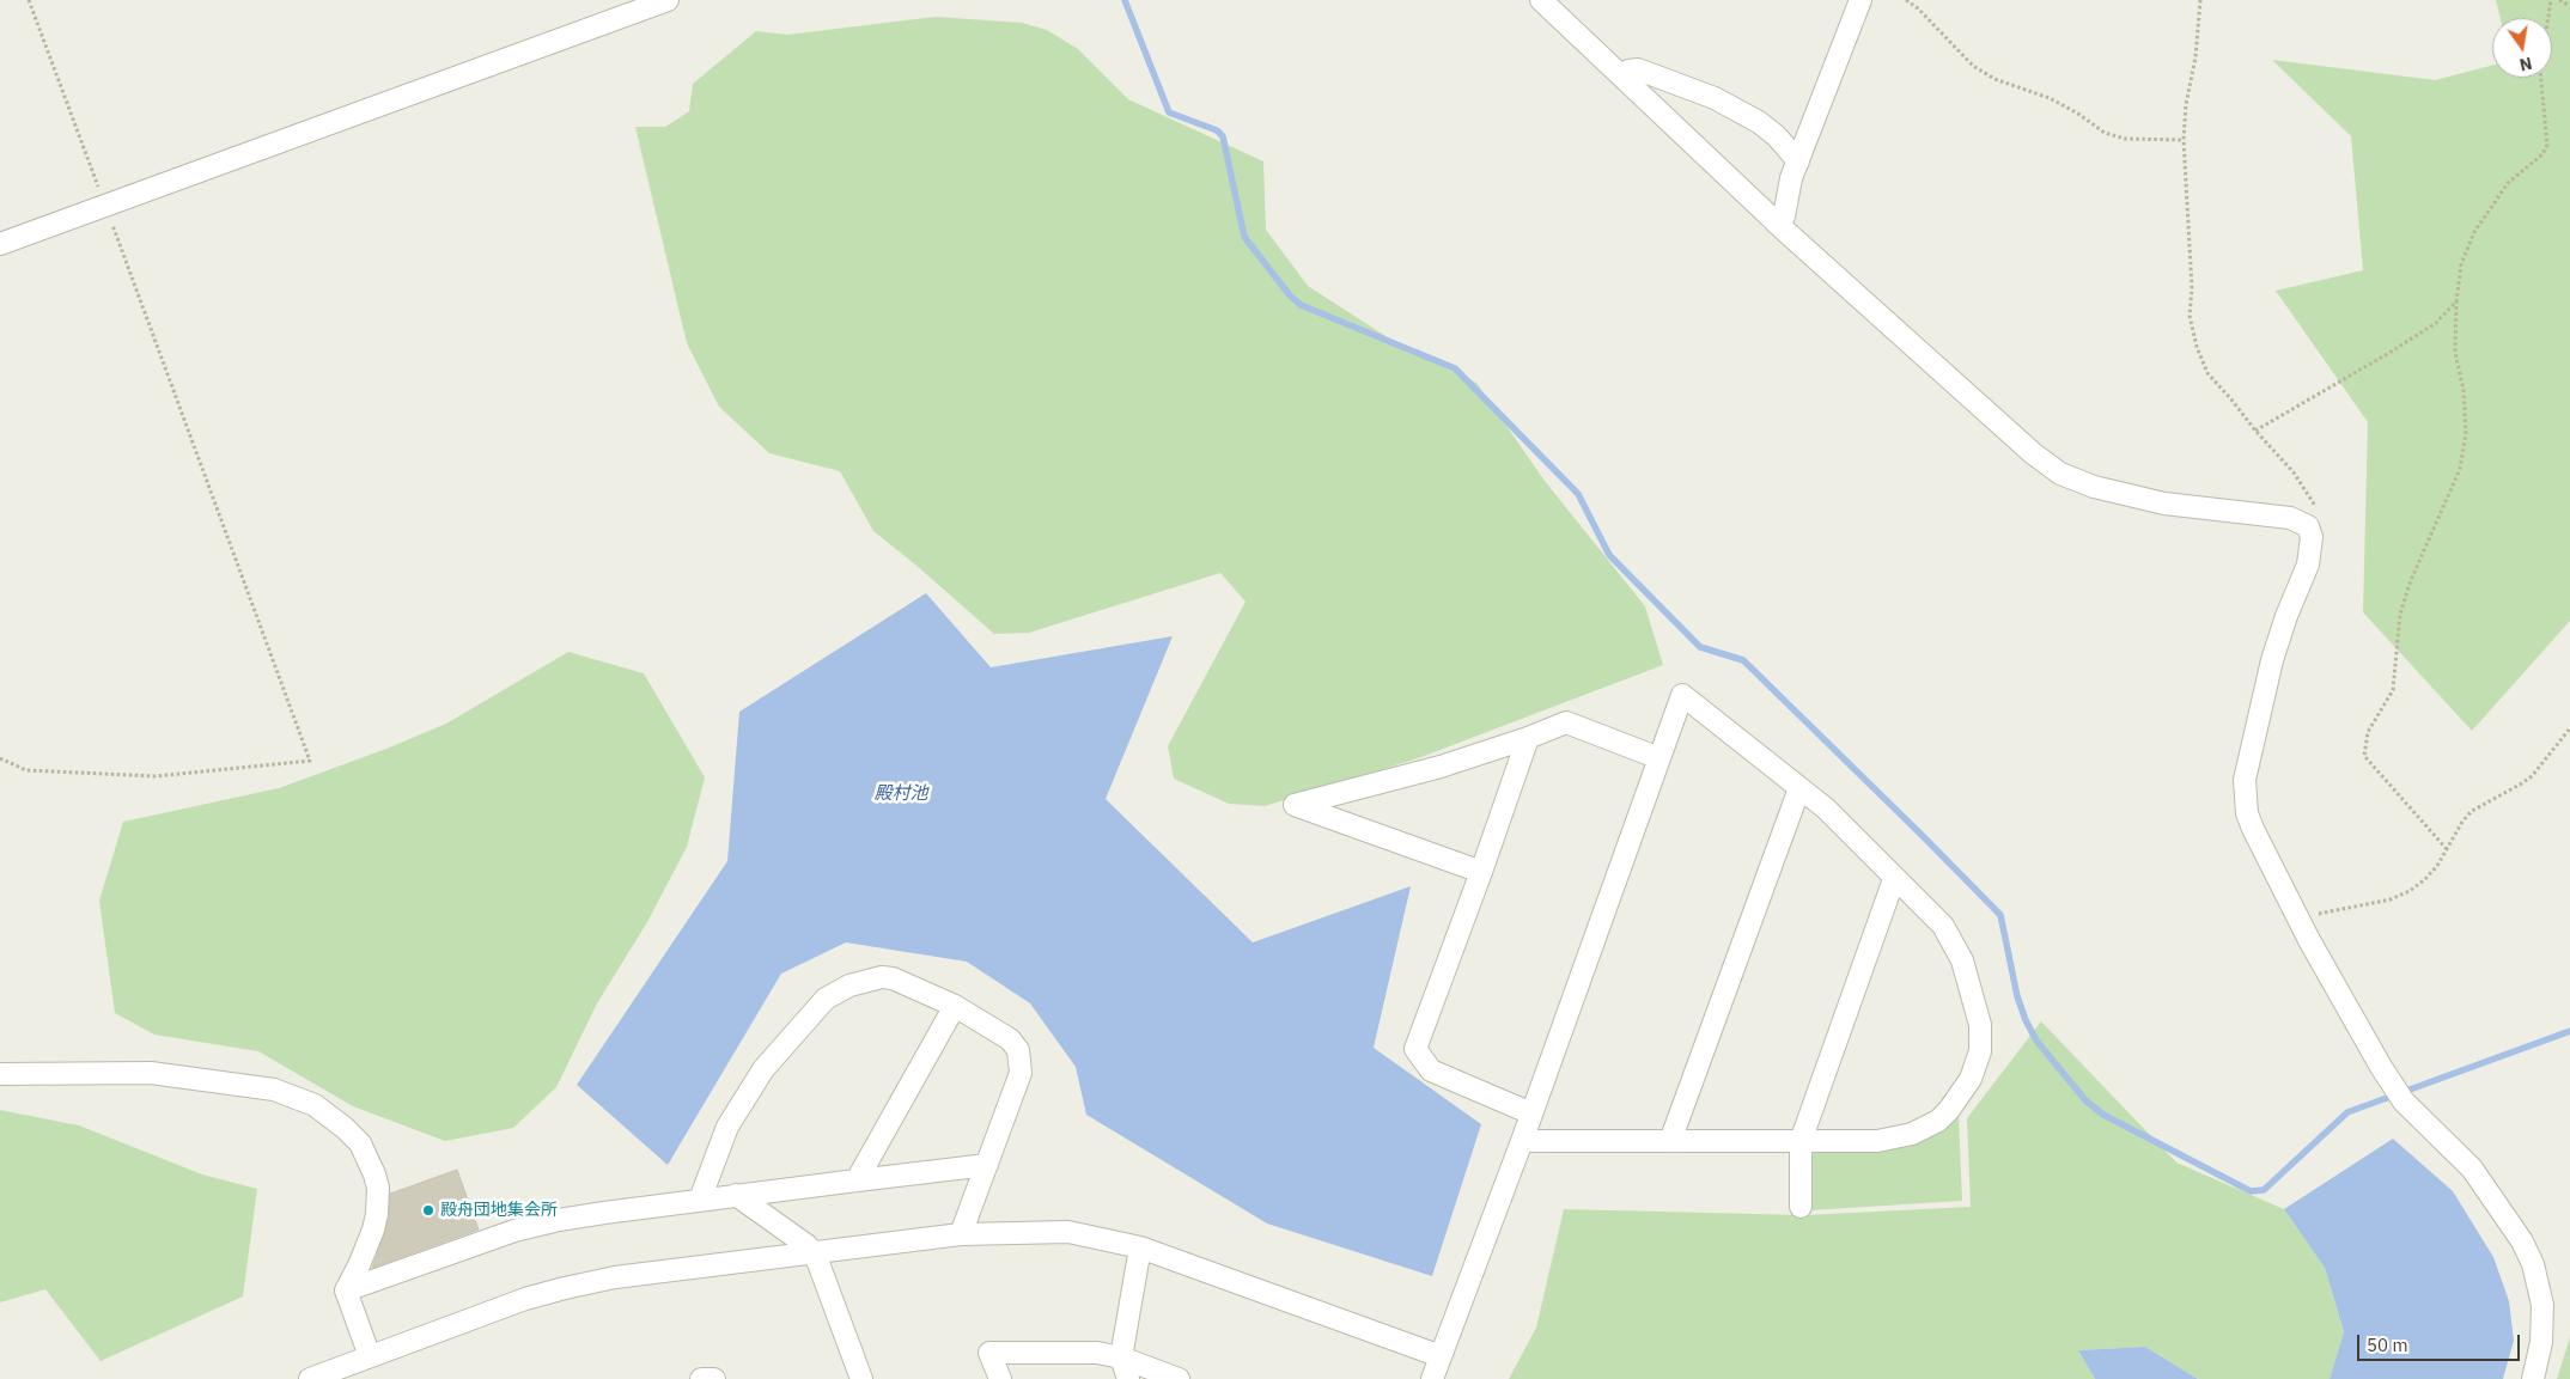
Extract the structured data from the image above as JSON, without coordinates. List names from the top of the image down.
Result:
{
  "water": ["殿村池"],
  "places": ["殿舟団地集会所"],
  "scale_bar": "50 m",
  "north": "bottom"
}
